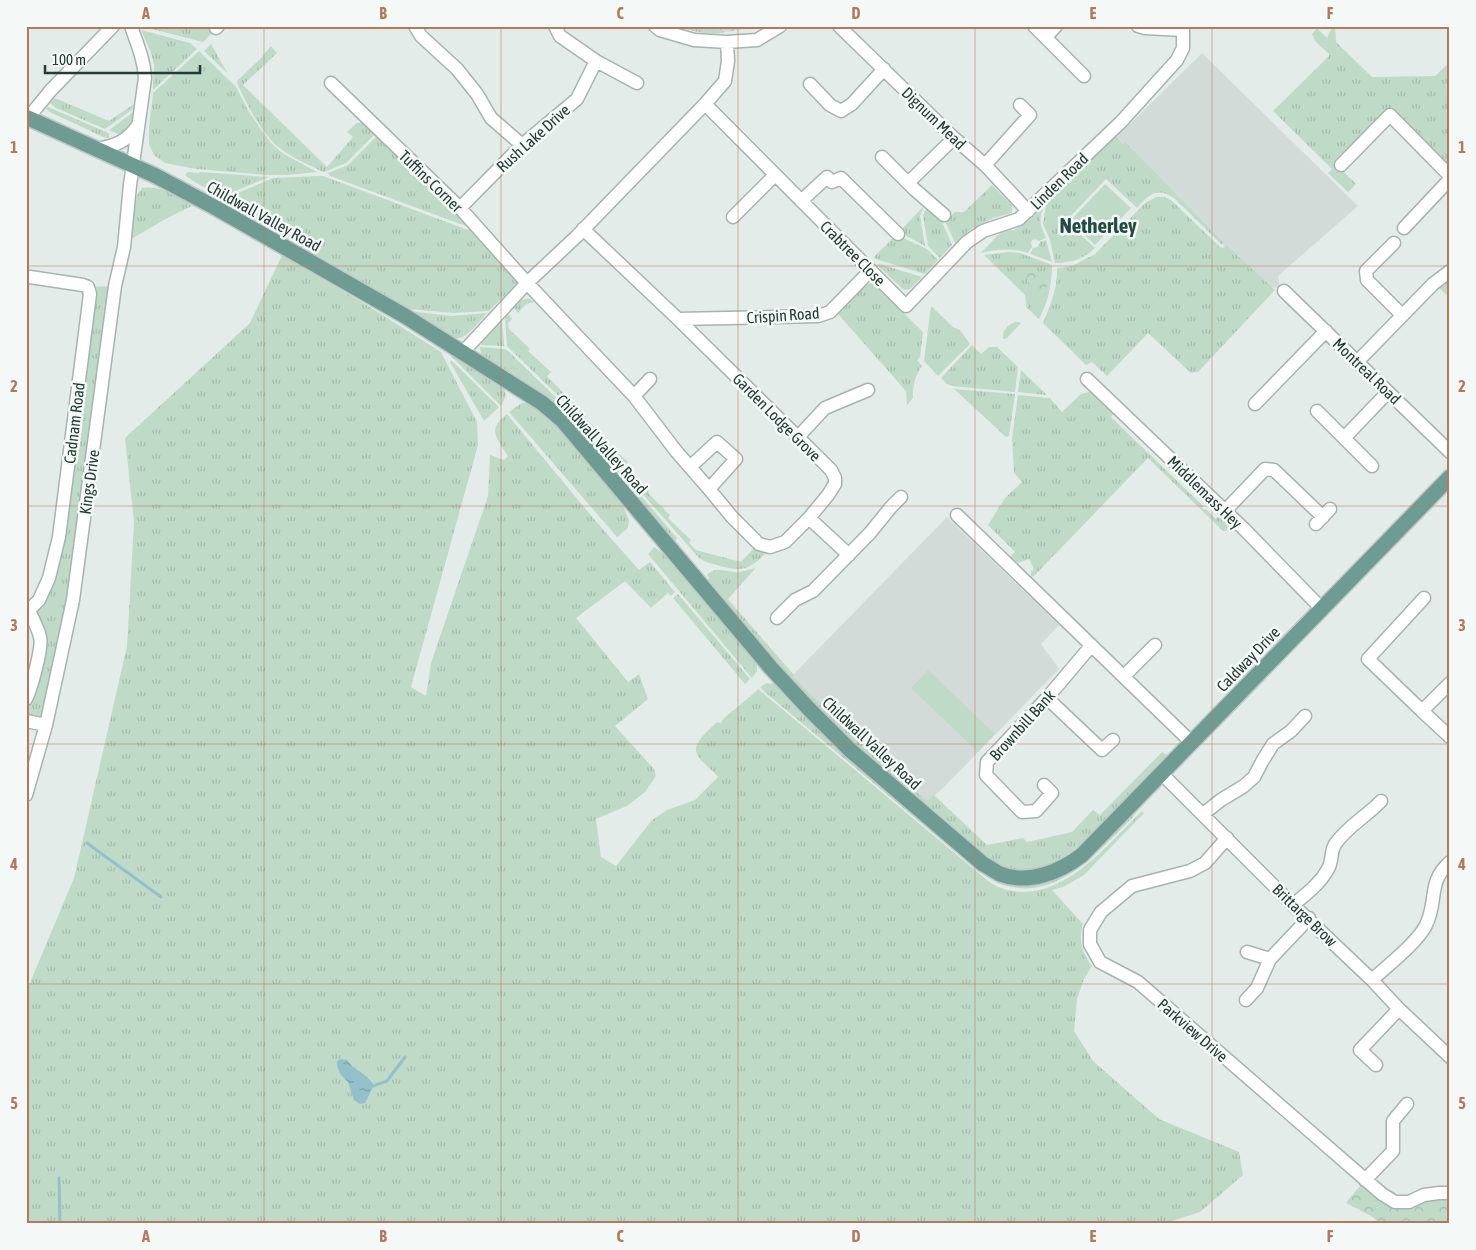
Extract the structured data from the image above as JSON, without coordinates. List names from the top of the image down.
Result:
{
  "streets": {
    "main road": ["Childwall Valley Road", "Caldway Drive"],
    "street": [
      "Dignum Mead",
      "Rush Lake Drive",
      "Tuffins Corner",
      "Linden Road",
      "Crabtree Close",
      "Crispin Road",
      "Montreal Road",
      "Garden Lodge Grove",
      "Cadnam Road",
      "Kings Drive",
      "Middlemass Hey",
      "Brownbill Bank",
      "Brittarge Brow",
      "Parkview Drive"
    ]
  },
  "crossings": [
    ["Dignum Mead", "Linden Road"],
    ["Rush Lake Drive", "Tuffins Corner"],
    ["Tuffins Corner", "Garden Lodge Grove"],
    ["Linden Road", "Crabtree Close"],
    ["Childwall Valley Road", "Kings Drive"],
    ["Childwall Valley Road", "Caldway Drive"],
    ["Crabtree Close", "Crispin Road"],
    ["Crispin Road", "Garden Lodge Grove"],
    ["Middlemass Hey", "Caldway Drive"],
    ["Caldway Drive", "Brittarge Brow"],
    ["Brittarge Brow", "Parkview Drive"]
  ],
  "districts": ["Netherley"],
  "scale_bar": "100 m",
  "grid": {
    "columns": [
      "A",
      "B",
      "C",
      "D",
      "E",
      "F"
    ],
    "rows": [
      "1",
      "2",
      "3",
      "4",
      "5"
    ]
  }
}
